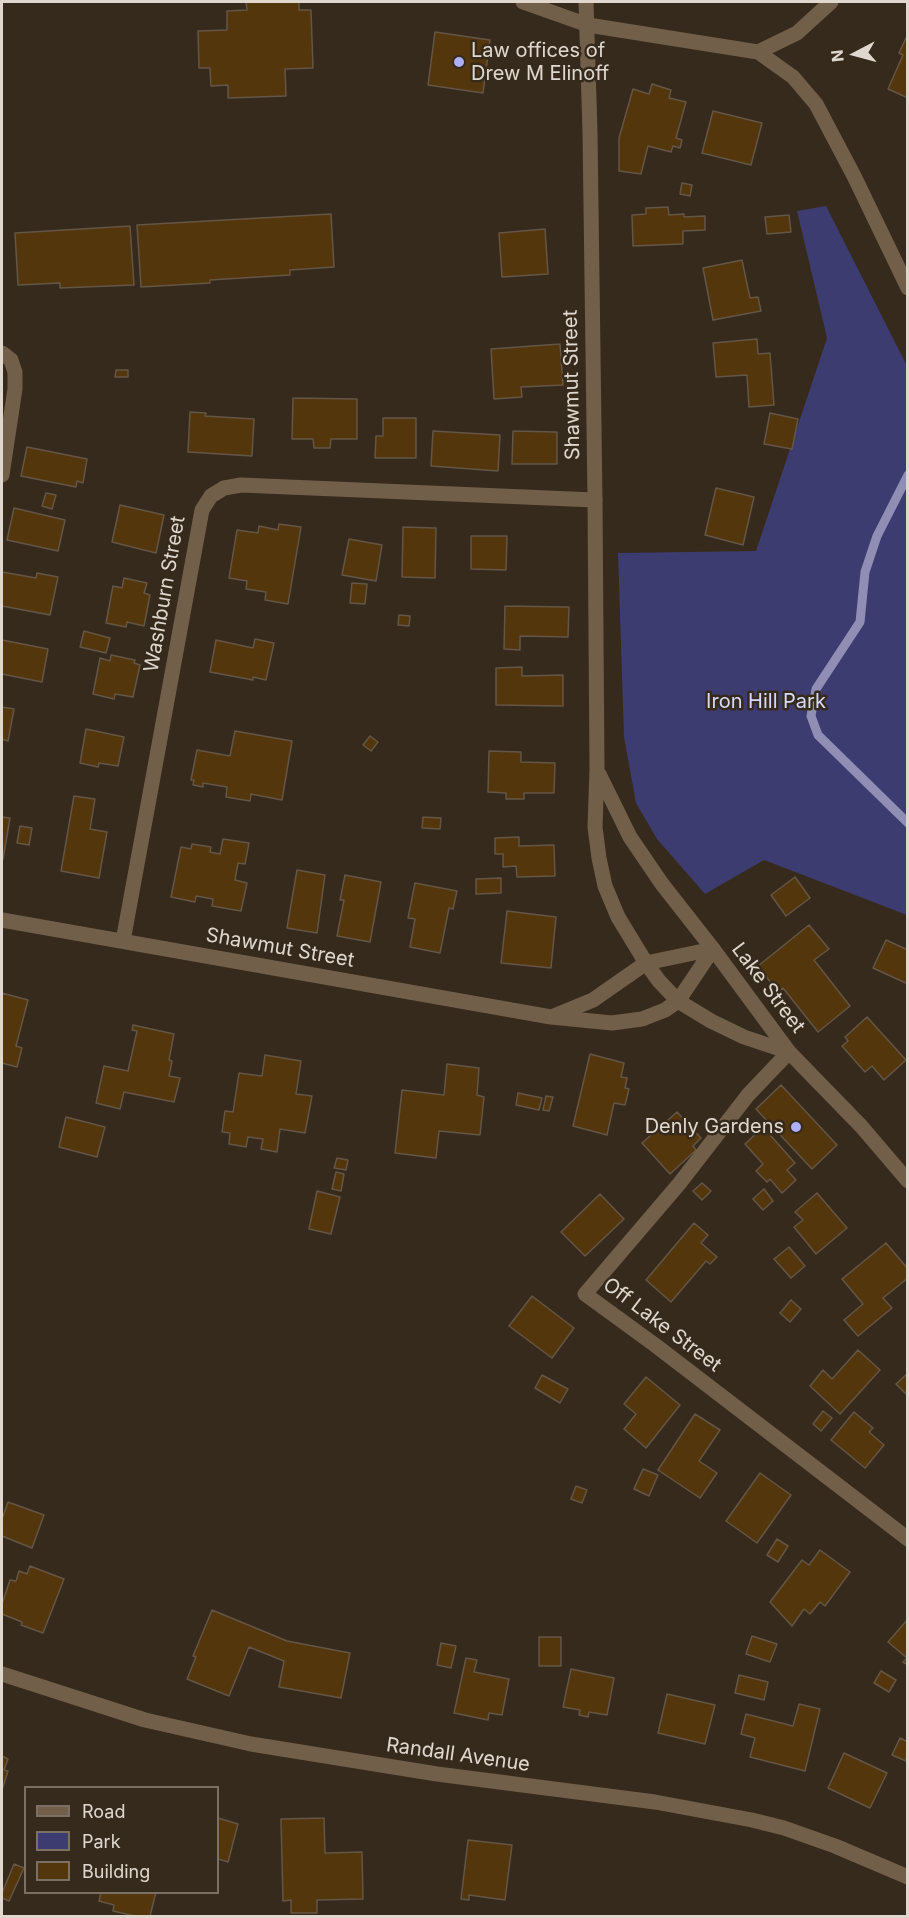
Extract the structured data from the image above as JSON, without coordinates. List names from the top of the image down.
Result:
{
  "streets": {
    "street": [
      "Shawmut Street",
      "Washburn Street",
      "Lake Street",
      "Off Lake Street",
      "Randall Avenue"
    ]
  },
  "crossings": [
    ["Shawmut Street", "Washburn Street"],
    ["Shawmut Street", "Lake Street"],
    ["Lake Street", "Off Lake Street"]
  ],
  "parks": ["Iron Hill Park"],
  "places": ["Law offices of Drew M Elinoff", "Denly Gardens"],
  "legend": ["Road", "Park", "Building"],
  "north": "left"
}
